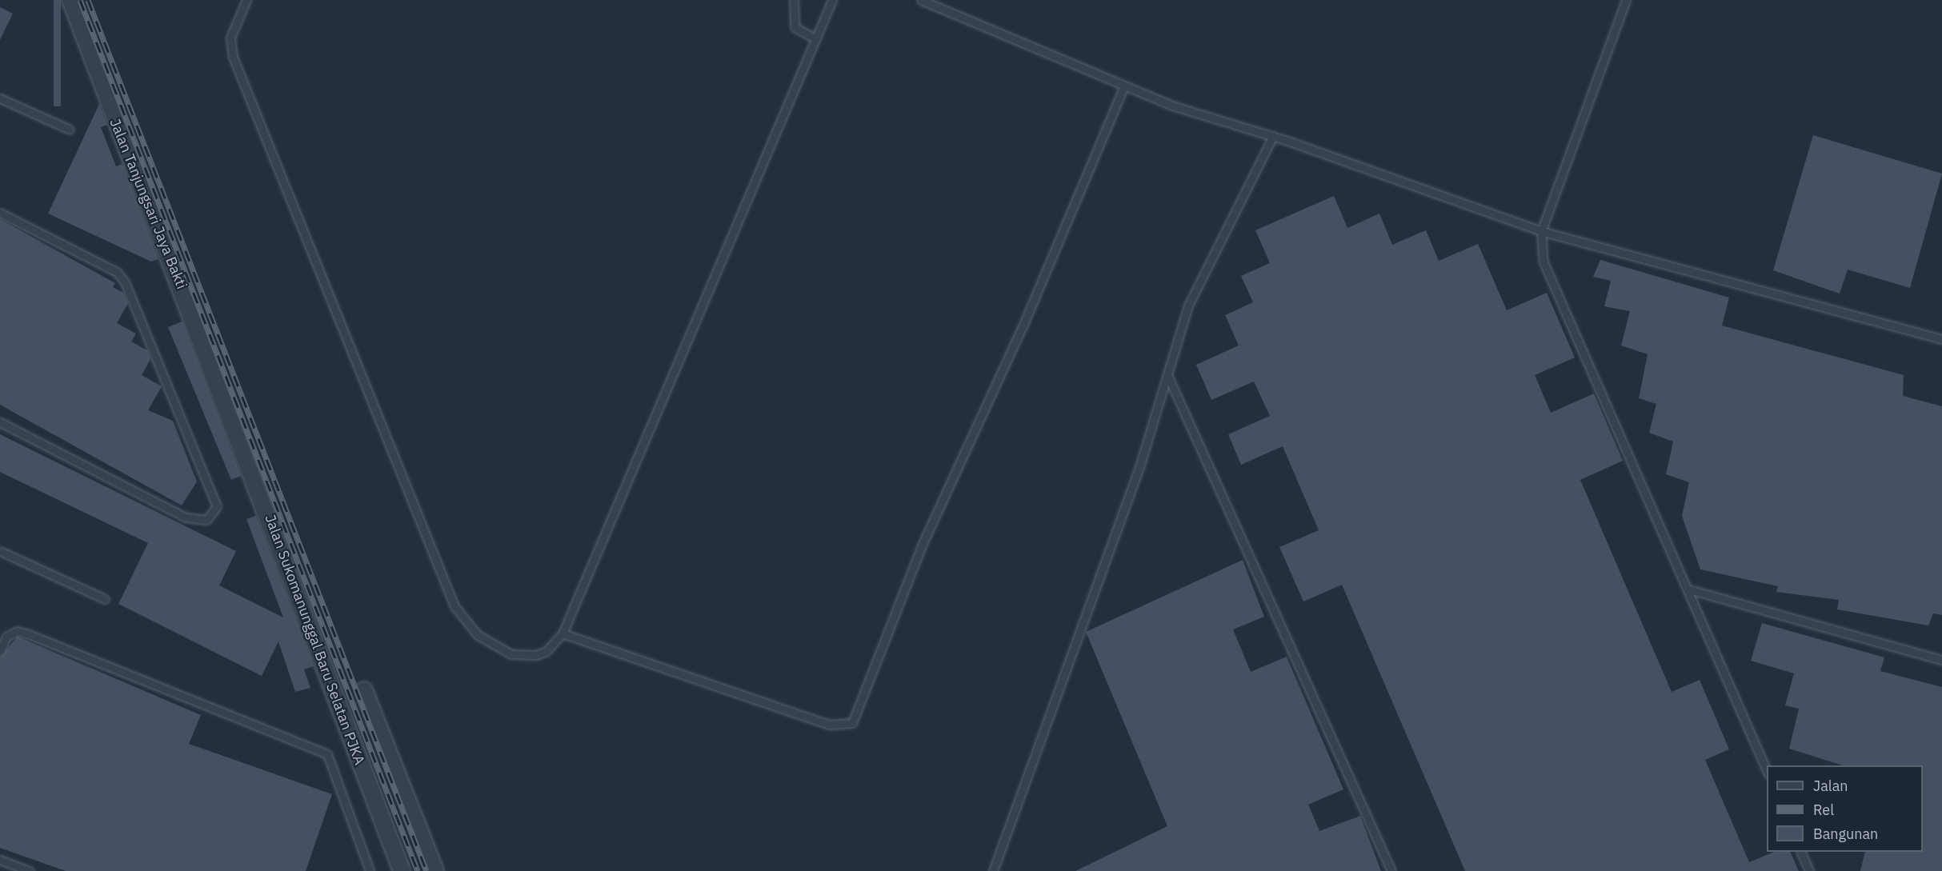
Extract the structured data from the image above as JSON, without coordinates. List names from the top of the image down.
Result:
{
  "streets": {
    "street": ["Jalan Tanjungsari Jaya Bakti", "Jalan Sukomanunggal Baru Selatan PJKA"]
  },
  "crossings": [
    ["Jalan Tanjungsari Jaya Bakti", "Jalan Sukomanunggal Baru Selatan PJKA"]
  ],
  "legend": ["Jalan", "Rel", "Bangunan"]
}
